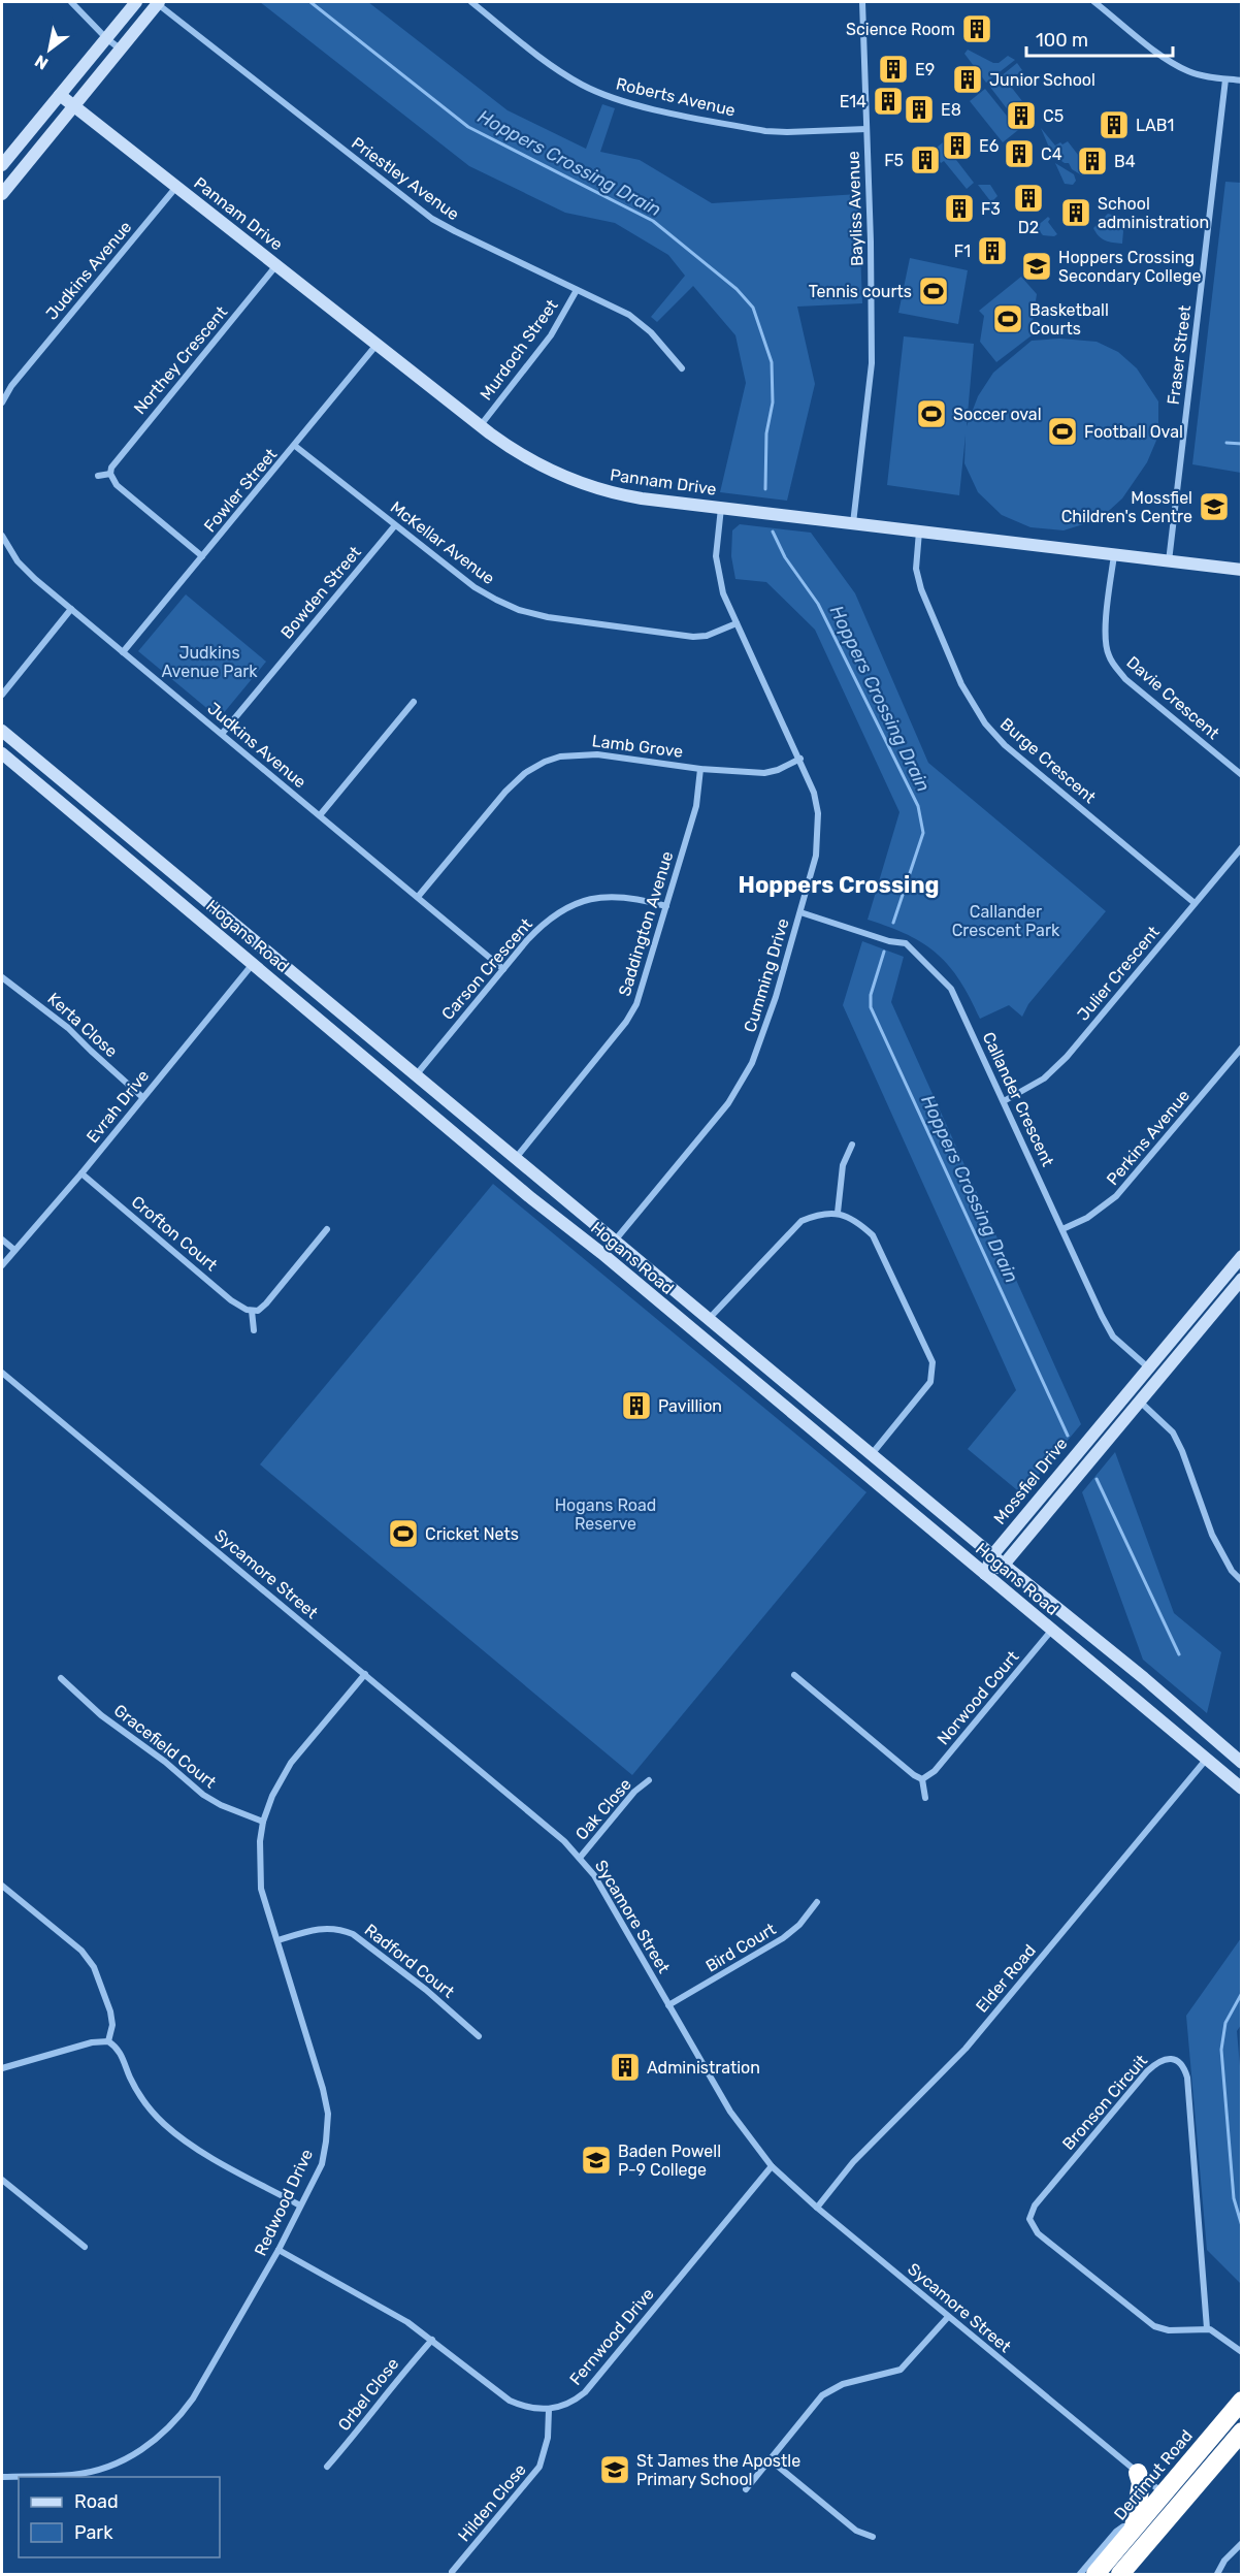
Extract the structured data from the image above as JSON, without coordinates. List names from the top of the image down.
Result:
{
  "streets": {
    "highway": ["Derrimut Road"],
    "street": [
      "Roberts Avenue",
      "Priestley Avenue",
      "Bayliss Avenue",
      "Pannam Drive",
      "Judkins Avenue",
      "Murdoch Street",
      "Fraser Street",
      "Northey Crescent",
      "Fowler Street",
      "McKellar Avenue",
      "Bowden Street",
      "Davie Crescent",
      "Lamb Grove",
      "Burge Crescent",
      "Saddington Avenue",
      "Hogans Road",
      "Carson Crescent",
      "Julier Crescent",
      "Cumming Drive",
      "Kerta Close",
      "Callander Crescent",
      "Evrah Drive",
      "Perkins Avenue",
      "Crofton Court",
      "Mossfiel Drive",
      "Sycamore Street",
      "Norwood Court",
      "Gracefield Court",
      "Oak Close",
      "Bird Court",
      "Radford Court",
      "Elder Road",
      "Bronson Circuit",
      "Redwood Drive",
      "Fernwood Drive",
      "Orbel Close",
      "Hilden Close"
    ]
  },
  "crossings": [
    ["Roberts Avenue", "Bayliss Avenue"],
    ["Priestley Avenue", "Murdoch Street"],
    ["Bayliss Avenue", "Pannam Drive"],
    ["Pannam Drive", "Judkins Avenue"],
    ["Pannam Drive", "Murdoch Street"],
    ["Pannam Drive", "Fraser Street"],
    ["Pannam Drive", "Northey Crescent"],
    ["Pannam Drive", "Fowler Street"],
    ["Pannam Drive", "Davie Crescent"],
    ["Pannam Drive", "Burge Crescent"],
    ["Pannam Drive", "Cumming Drive"],
    ["Judkins Avenue", "Fowler Street"],
    ["Judkins Avenue", "Bowden Street"],
    ["Judkins Avenue", "Lamb Grove"],
    ["Judkins Avenue", "Carson Crescent"],
    ["Fowler Street", "McKellar Avenue"],
    ["McKellar Avenue", "Bowden Street"],
    ["McKellar Avenue", "Cumming Drive"],
    ["Lamb Grove", "Saddington Avenue"],
    ["Lamb Grove", "Cumming Drive"],
    ["Burge Crescent", "Julier Crescent"],
    ["Saddington Avenue", "Hogans Road"],
    ["Saddington Avenue", "Carson Crescent"],
    ["Hogans Road", "Carson Crescent"],
    ["Hogans Road", "Cumming Drive"],
    ["Hogans Road", "Evrah Drive"],
    ["Hogans Road", "Mossfiel Drive"],
    ["Hogans Road", "Norwood Court"],
    ["Hogans Road", "Elder Road"],
    ["Julier Crescent", "Callander Crescent"],
    ["Cumming Drive", "Callander Crescent"],
    ["Kerta Close", "Evrah Drive"],
    ["Callander Crescent", "Perkins Avenue"],
    ["Callander Crescent", "Mossfiel Drive"],
    ["Evrah Drive", "Crofton Court"],
    ["Sycamore Street", "Oak Close"],
    ["Sycamore Street", "Bird Court"],
    ["Sycamore Street", "Elder Road"],
    ["Sycamore Street", "Redwood Drive"],
    ["Sycamore Street", "Fernwood Drive"],
    ["Sycamore Street", "Derrimut Road"],
    ["Gracefield Court", "Redwood Drive"],
    ["Radford Court", "Redwood Drive"],
    ["Fernwood Drive", "Hilden Close"]
  ],
  "districts": ["Hoppers Crossing"],
  "water": ["Hoppers Crossing Drain"],
  "parks": ["Judkins Avenue Park", "Callander Crescent Park", "Hogans Road Reserve"],
  "places": {
    "building": [
      "Science Room",
      "E9",
      "Junior School",
      "E14",
      "E8",
      "C5",
      "LAB1",
      "E6",
      "C4",
      "F5",
      "B4",
      "D2",
      "F3",
      "School administration",
      "F1",
      "Pavillion",
      "Administration"
    ],
    "school or university": [
      "Hoppers Crossing Secondary College",
      "Mossfiel Children's Centre",
      "Baden Powell P-9 College",
      "St James the Apostle Primary School"
    ],
    "sports": [
      "Tennis courts",
      "Basketball Courts",
      "Soccer oval",
      "Football Oval",
      "Cricket Nets"
    ]
  },
  "legend": ["Road", "Park"],
  "scale_bar": "100 m",
  "north": "bottom left"
}
